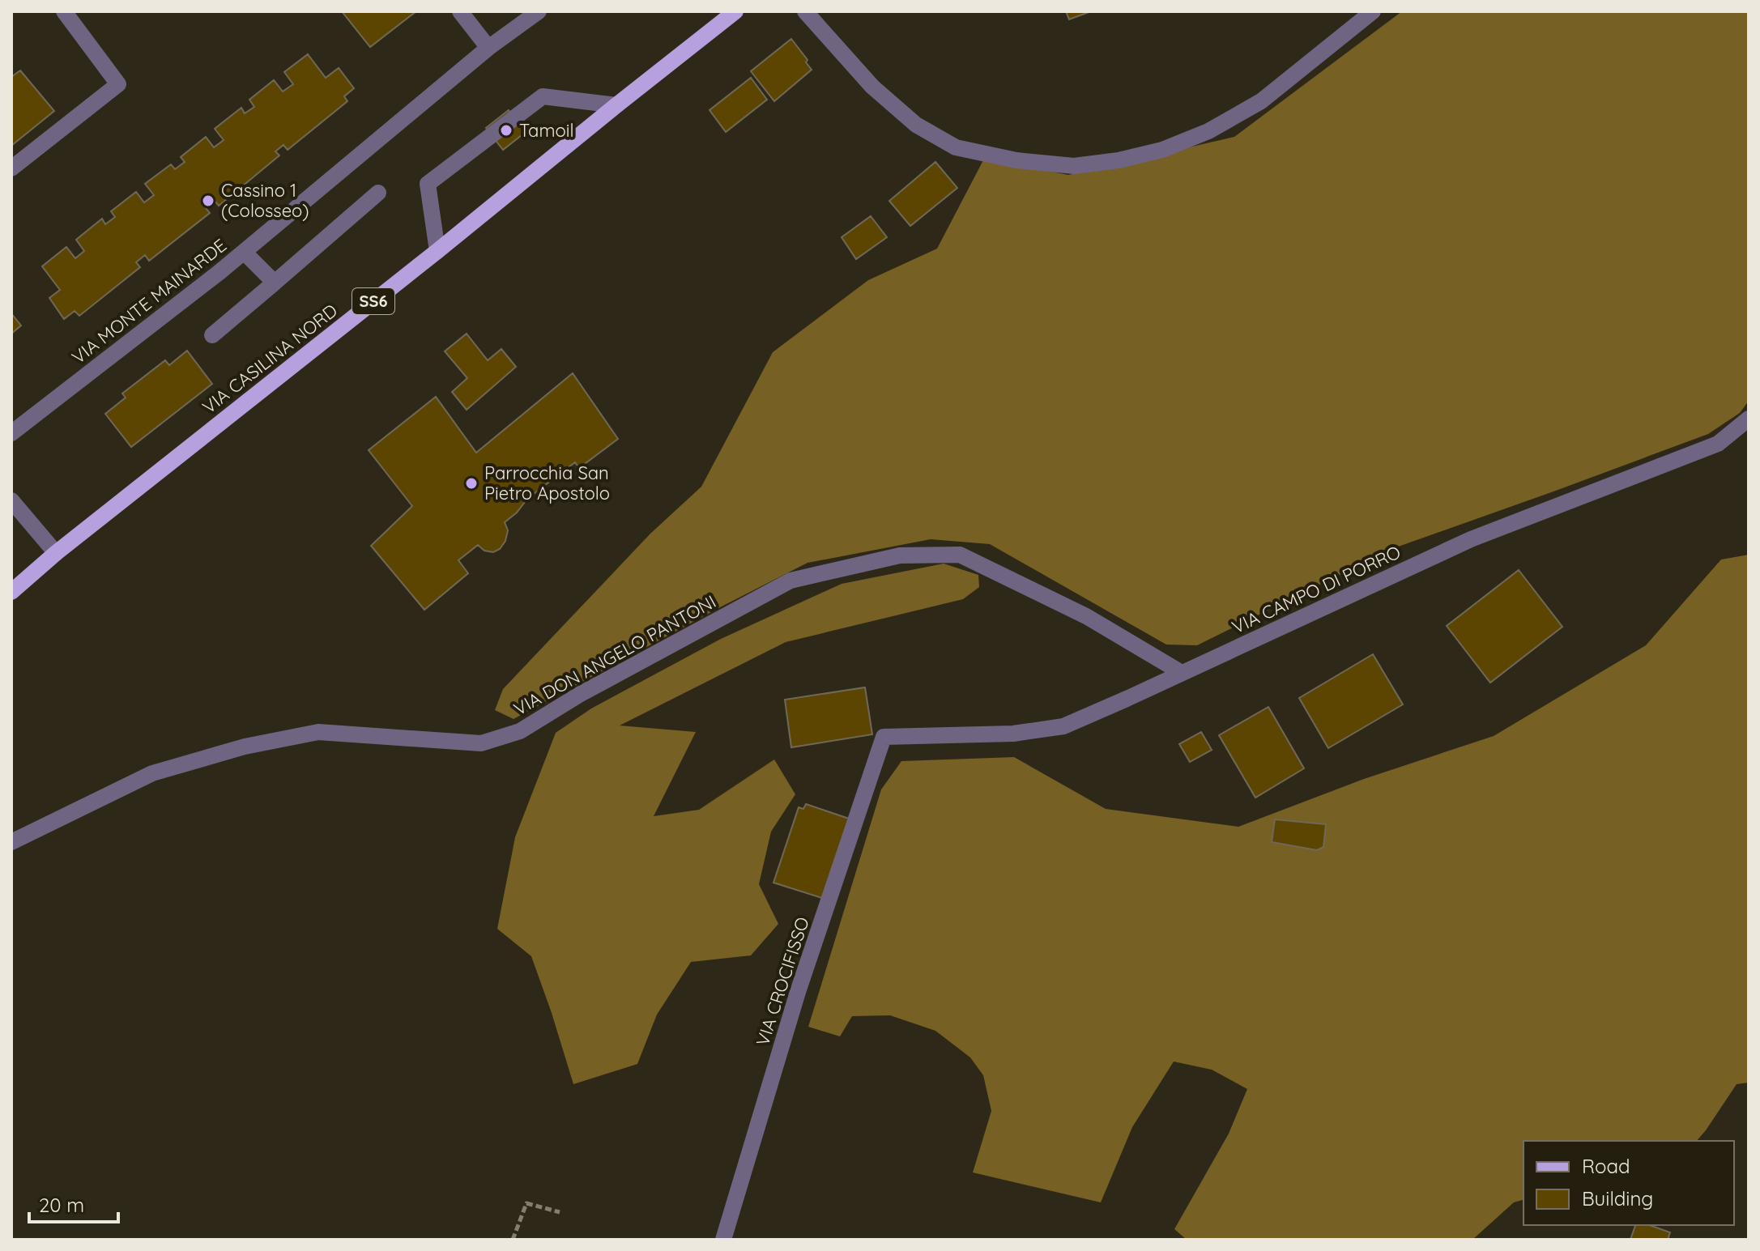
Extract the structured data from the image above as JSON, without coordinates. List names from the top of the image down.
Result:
{
  "streets": {
    "main road": ["SS6", "VIA CASILINA NORD"],
    "street": [
      "VIA MONTE MAINARDE",
      "VIA CAMPO DI PORRO",
      "VIA DON ANGELO PANTONI",
      "VIA CROCIFISSO"
    ]
  },
  "crossings": [
    ["VIA CAMPO DI PORRO", "VIA DON ANGELO PANTONI"],
    ["VIA CAMPO DI PORRO", "VIA CROCIFISSO"]
  ],
  "places": ["Tamoil", "Cassino 1 (Colosseo)", "Parrocchia San Pietro Apostolo"],
  "legend": ["Road", "Building"],
  "scale_bar": "20 m"
}
